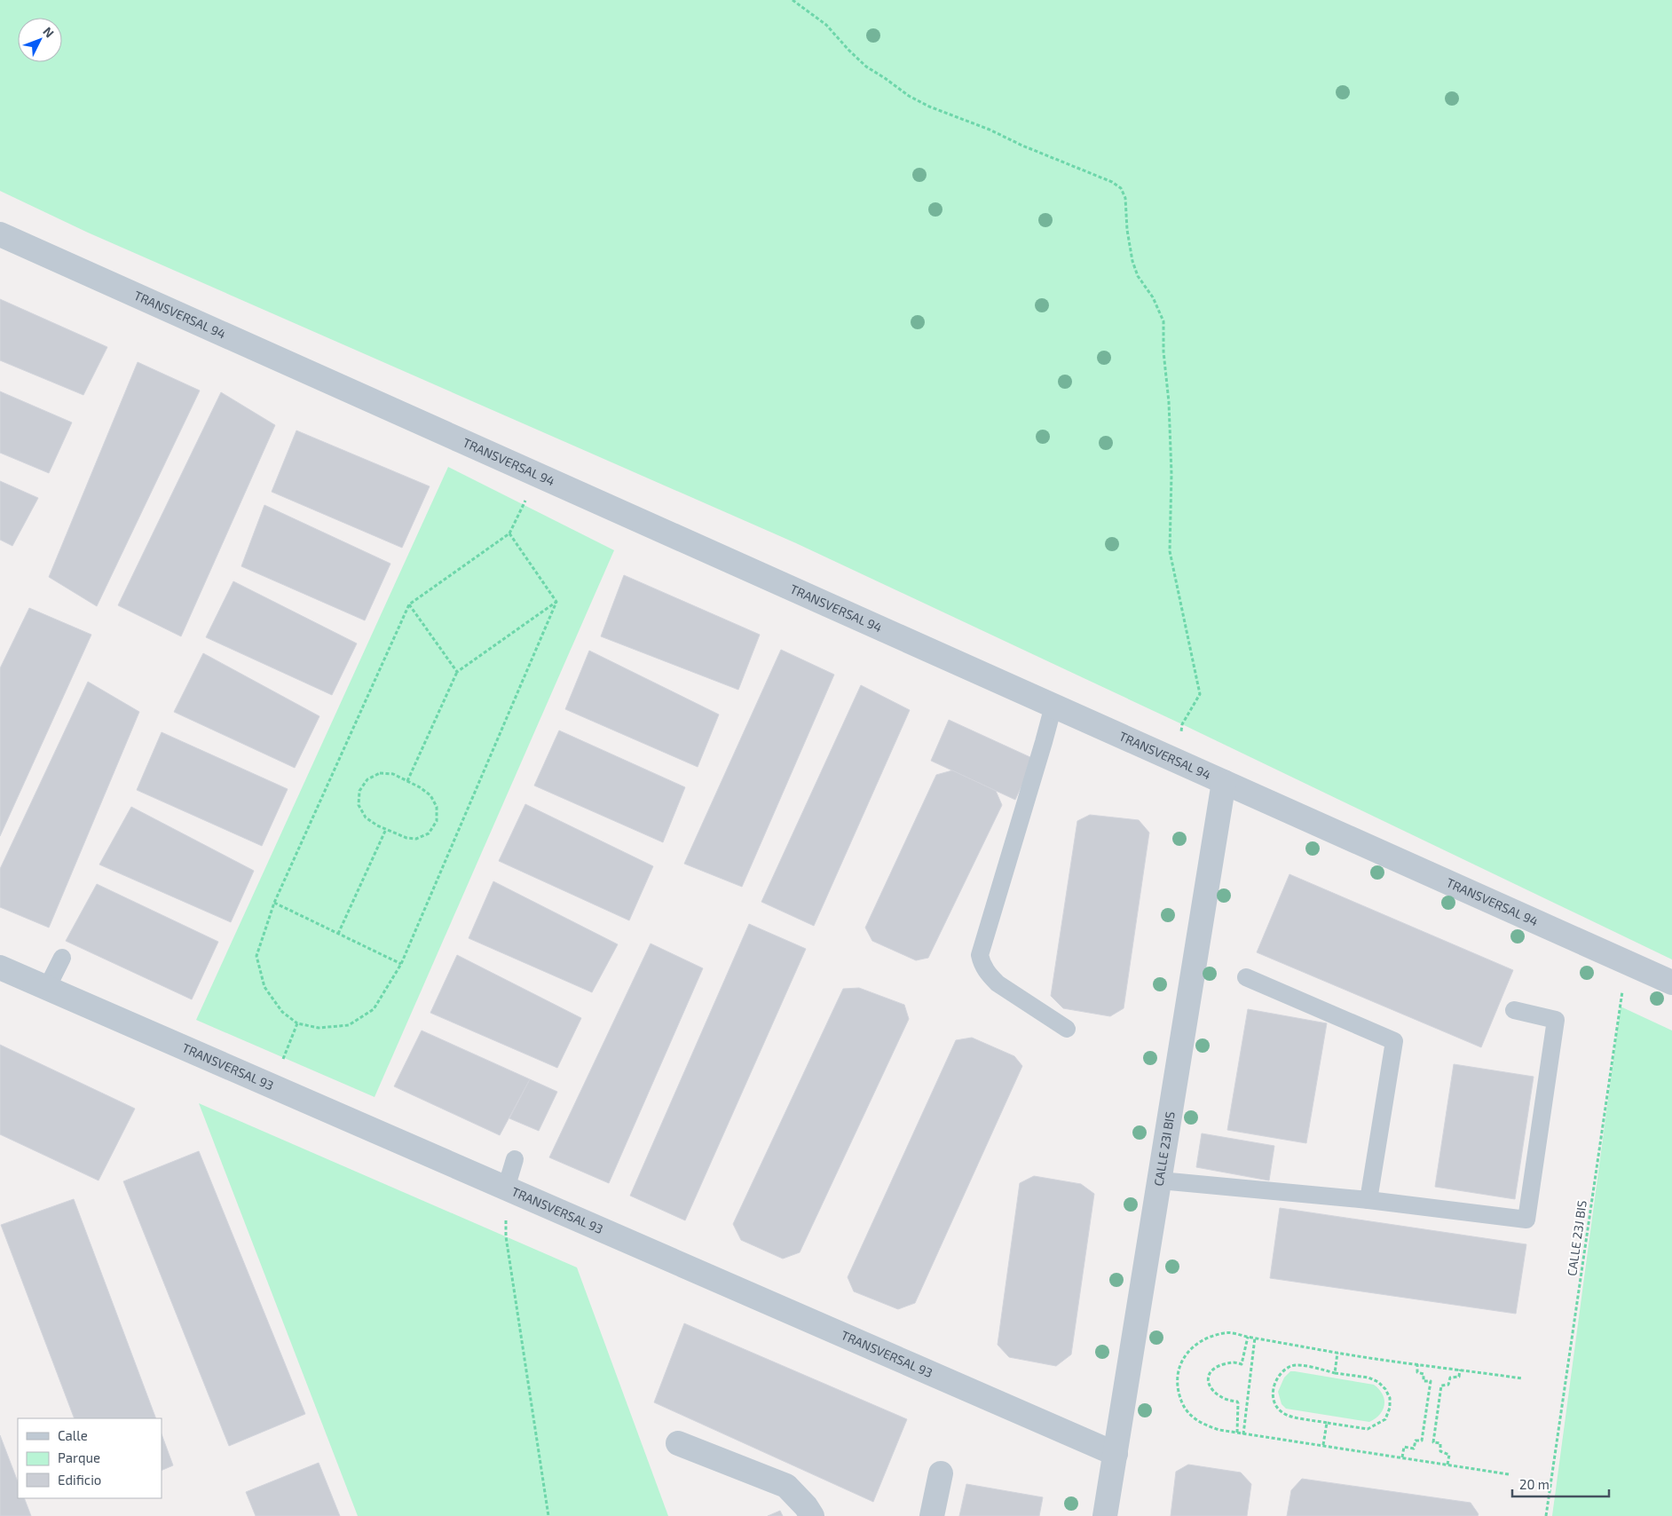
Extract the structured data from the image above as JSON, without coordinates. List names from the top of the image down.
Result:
{
  "streets": {
    "street": ["TRANSVERSAL 94", "TRANSVERSAL 93", "CALLE 23I BIS"],
    "path": ["CALLE 23J BIS"]
  },
  "crossings": [
    ["TRANSVERSAL 94", "CALLE 23I BIS"],
    ["TRANSVERSAL 94", "CALLE 23J BIS"],
    ["TRANSVERSAL 93", "CALLE 23I BIS"]
  ],
  "legend": ["Calle", "Parque", "Edificio"],
  "scale_bar": "20 m",
  "north": "top right"
}
